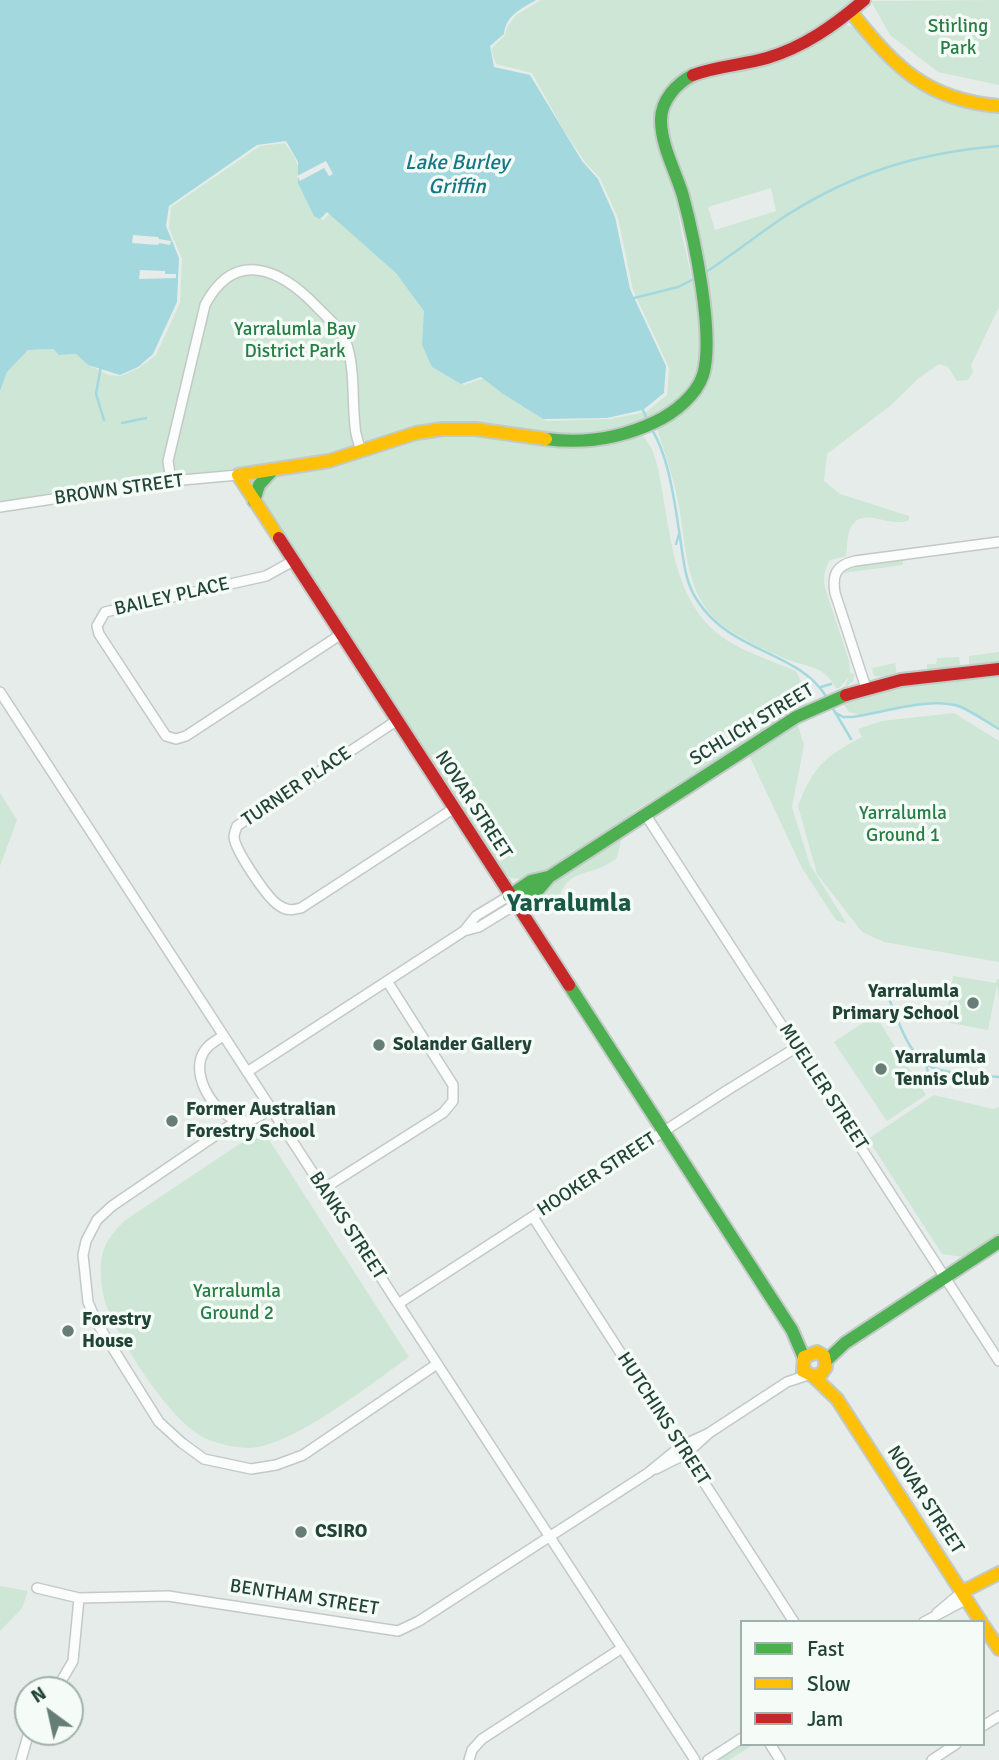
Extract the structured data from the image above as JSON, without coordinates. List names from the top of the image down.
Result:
{
  "streets": {
    "main road": ["SCHLICH STREET", "NOVAR STREET", "BENTHAM STREET"],
    "street": [
      "BROWN STREET",
      "BAILEY PLACE",
      "TURNER PLACE",
      "MUELLER STREET",
      "HOOKER STREET",
      "BANKS STREET",
      "HUTCHINS STREET"
    ]
  },
  "crossings": [
    ["BROWN STREET", "NOVAR STREET"],
    ["BAILEY PLACE", "NOVAR STREET"],
    ["SCHLICH STREET", "NOVAR STREET"],
    ["SCHLICH STREET", "MUELLER STREET"],
    ["SCHLICH STREET", "BANKS STREET"],
    ["TURNER PLACE", "NOVAR STREET"],
    ["NOVAR STREET", "HOOKER STREET"],
    ["NOVAR STREET", "BENTHAM STREET"],
    ["MUELLER STREET", "HOOKER STREET"],
    ["MUELLER STREET", "BENTHAM STREET"],
    ["HOOKER STREET", "BANKS STREET"],
    ["HOOKER STREET", "HUTCHINS STREET"],
    ["BANKS STREET", "BENTHAM STREET"],
    ["HUTCHINS STREET", "BENTHAM STREET"]
  ],
  "districts": ["Yarralumla"],
  "water": ["Lake Burley Griffin"],
  "parks": [
    "Stirling Park",
    "Yarralumla Bay District Park",
    "Yarralumla Ground 1",
    "Yarralumla Ground 2"
  ],
  "places": [
    "Yarralumla Primary School",
    "Solander Gallery",
    "Yarralumla Tennis Club",
    "Former Australian Forestry School",
    "Forestry House",
    "CSIRO"
  ],
  "legend": ["Fast", "Slow", "Jam"],
  "north": "top left"
}
